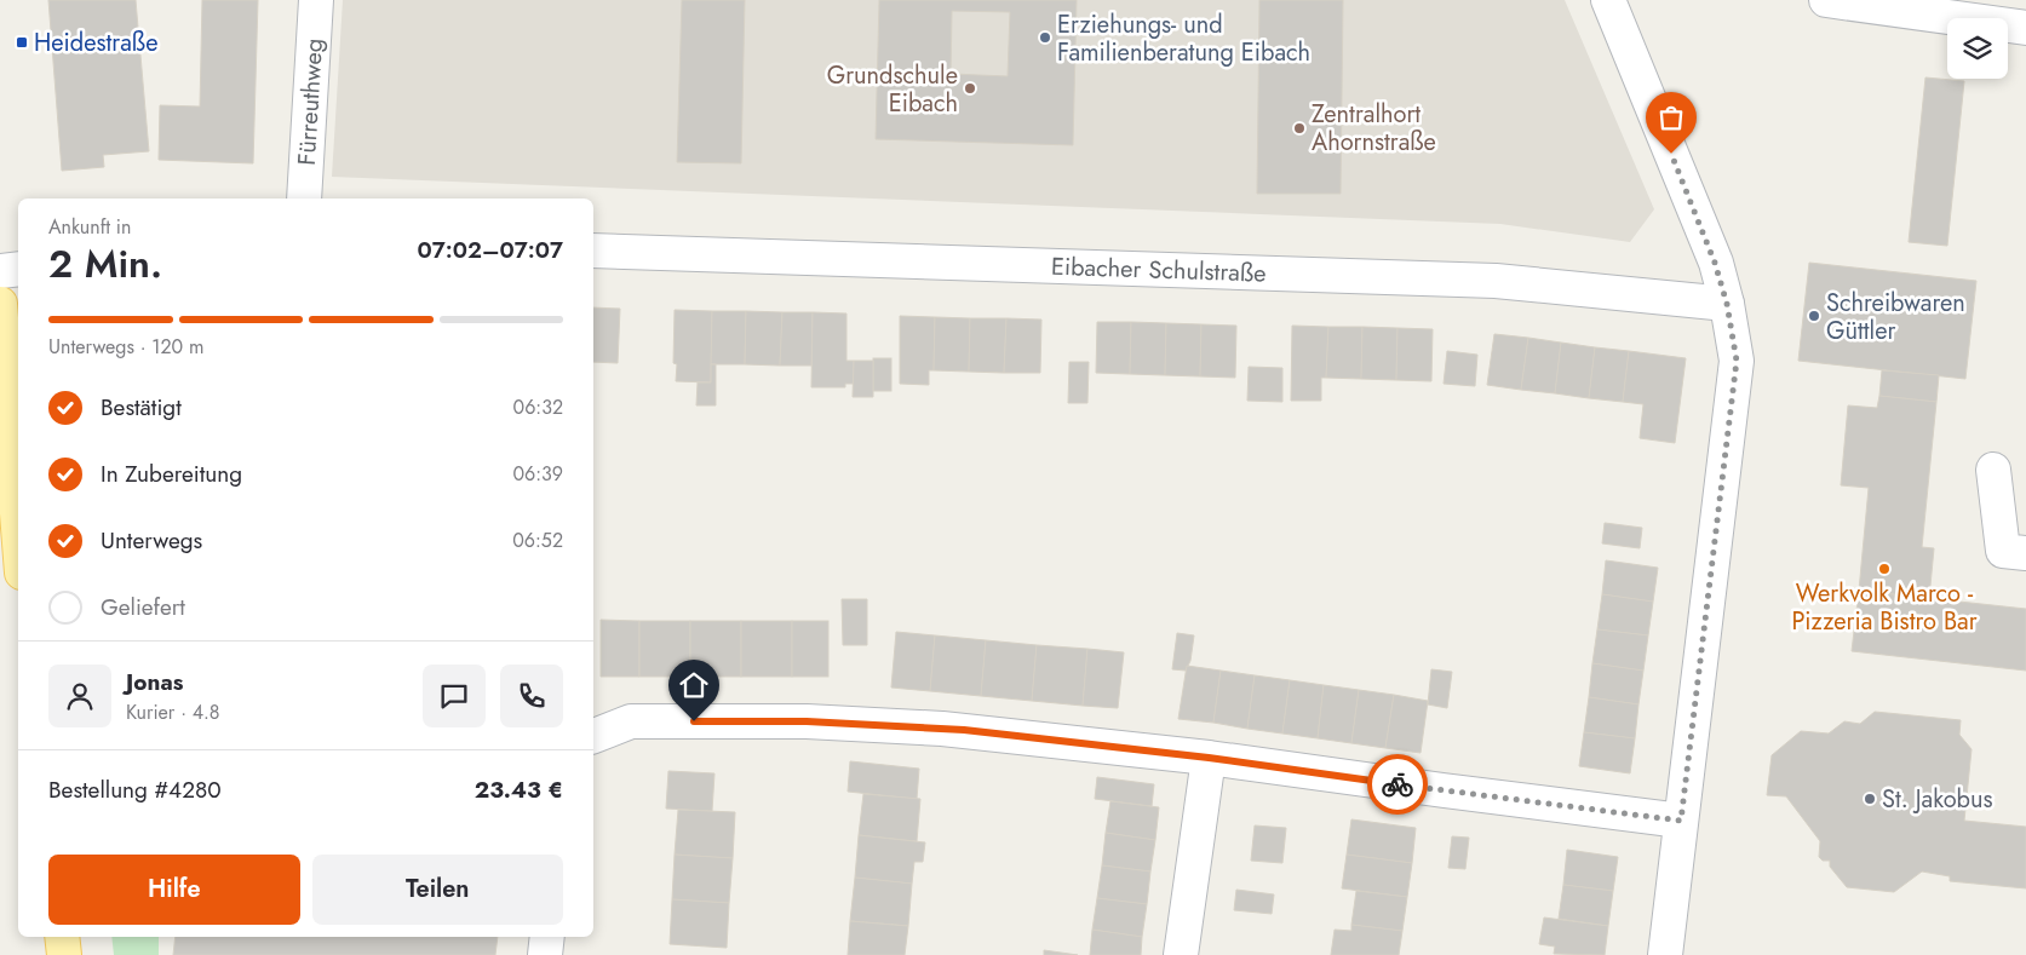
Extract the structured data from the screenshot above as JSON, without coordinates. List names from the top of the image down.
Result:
{
  "streets": {
    "street": ["Fürreuthweg", "Eibacher Schulstraße"]
  },
  "places": {
    "other": [
      "Erziehungs- und Familienberatung Eibach",
      "Grundschule Eibach",
      "Zentralhort Ahornstraße",
      "Schreibwaren Güttler",
      "Werkvolk Marco - Pizzeria Bistro Bar",
      "St. Jakobus"
    ],
    "transit": ["Heidestraße"]
  },
  "page": {
    "heading": ["2 Min.", "Ankunft in", "07:02–07:07"],
    "panel": [
      "Jonas",
      "Kurier · 4.8",
      "Bestellung #4280",
      "23.43 €"
    ],
    "bar": "Unterwegs · 120 m",
    "list": [
      ["Bestätigt", "06:32"],
      ["In Zubereitung", "06:39"],
      ["Unterwegs", "06:52"],
      "Geliefert"
    ],
    "buttons": ["Hilfe", "Teilen"]
  }
}
